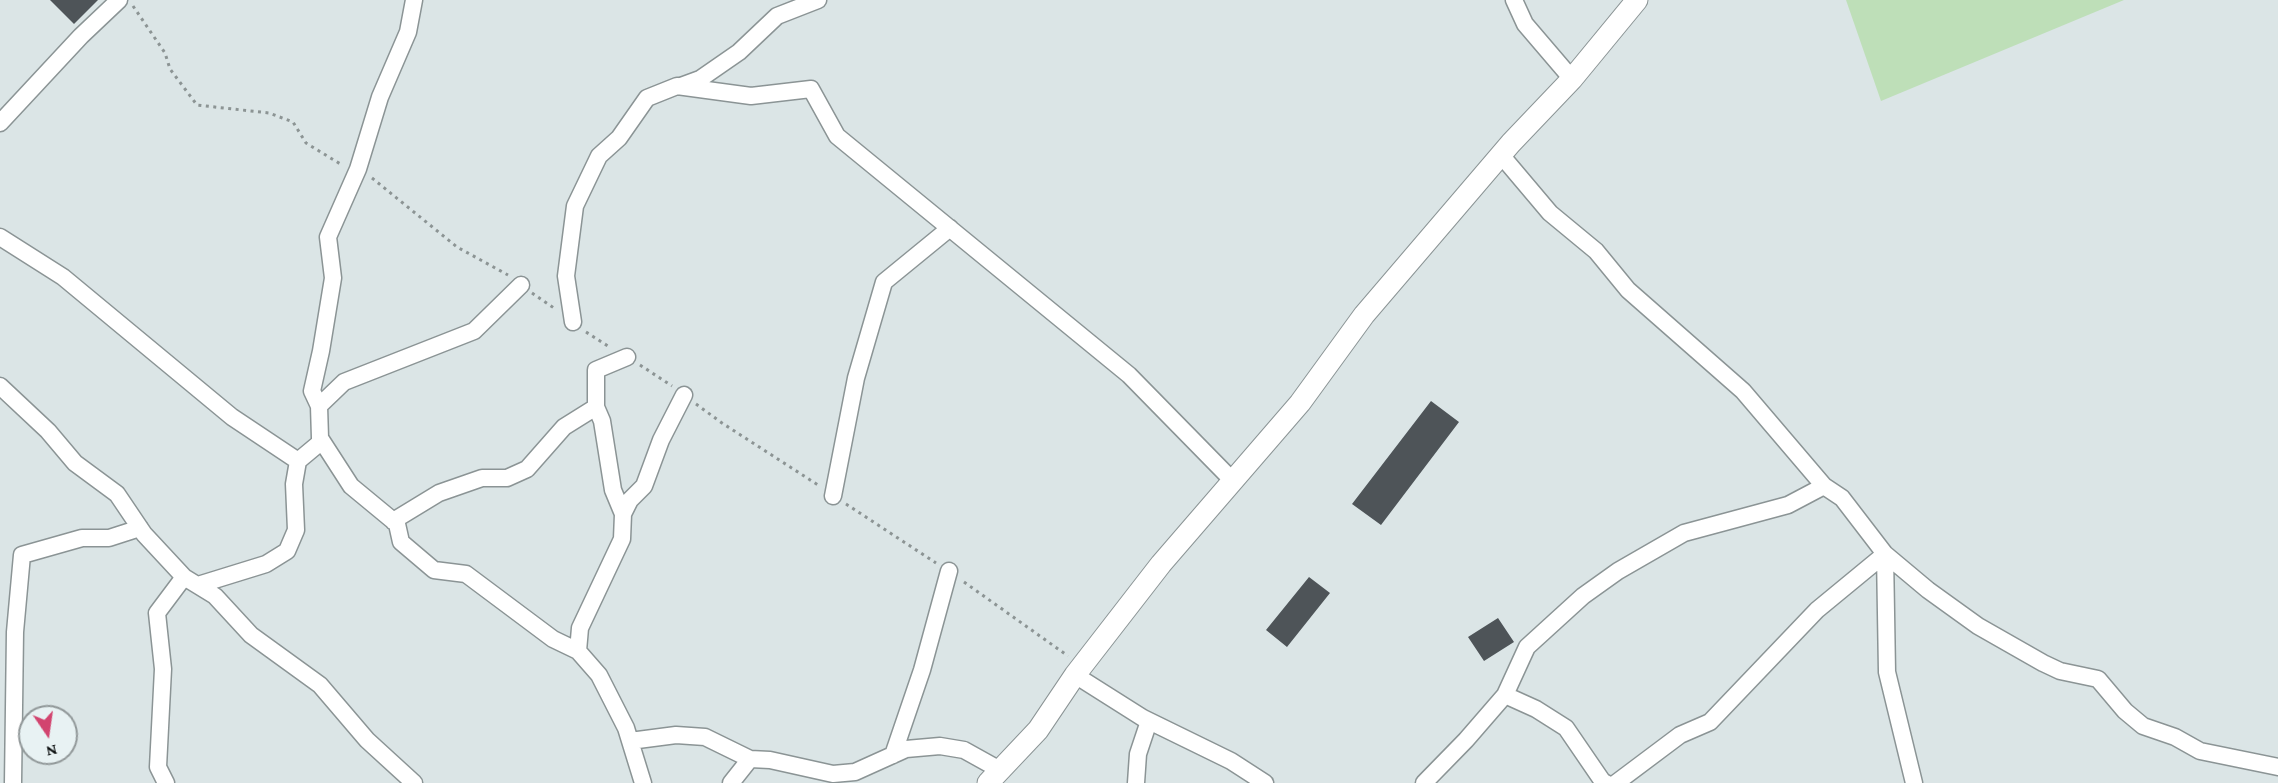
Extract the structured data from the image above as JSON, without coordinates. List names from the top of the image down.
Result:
{
  "north": "bottom"
}
